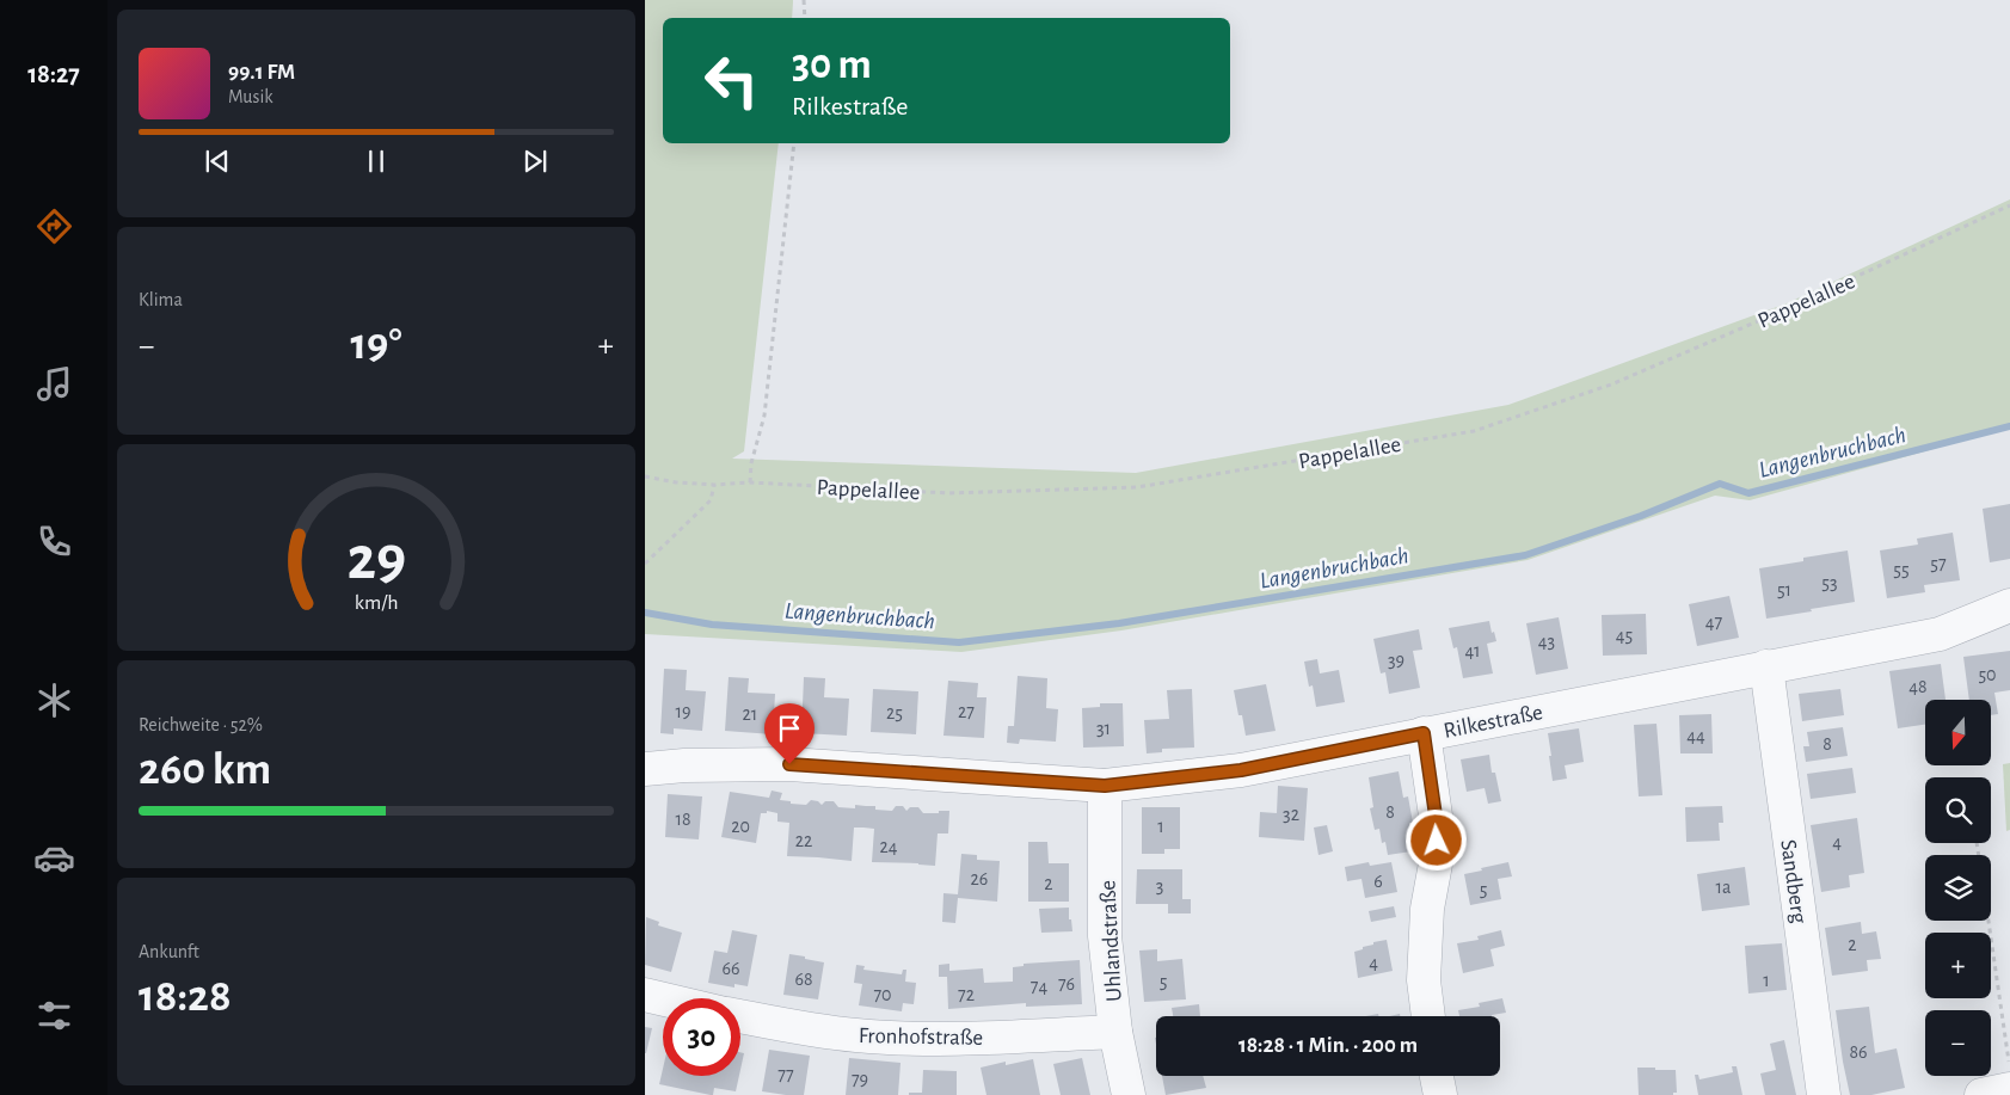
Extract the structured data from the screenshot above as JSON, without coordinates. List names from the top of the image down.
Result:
{
  "streets": {
    "street": [
      "Rilkestraße",
      "Sandberg",
      "Uhlandstraße",
      "Fronhofstraße"
    ],
    "path": ["Pappelallee"]
  },
  "crossings": [
    ["Rilkestraße", "Sandberg"],
    ["Rilkestraße", "Uhlandstraße"],
    ["Uhlandstraße", "Fronhofstraße"]
  ],
  "water": ["Langenbruchbach"],
  "house_numbers": [
    "57",
    "55",
    "53",
    "51",
    "47",
    "45",
    "43",
    "41",
    "39",
    "50",
    "48",
    "19",
    "27",
    "25",
    "21",
    "31",
    "44",
    "8",
    "8",
    "32",
    "18",
    "20",
    "1",
    "22",
    "4",
    "24",
    "26",
    "6",
    "2",
    "3",
    "1a",
    "5",
    "2",
    "4",
    "66",
    "68",
    "1",
    "5",
    "76",
    "74",
    "70",
    "72",
    "86",
    "77",
    "79"
  ],
  "north": "bottom",
  "page": {
    "tabs": "18:27",
    "turn": ["30 m", "Rilkestraße"],
    "song": ["99.1 FM", "Musik"],
    "tile": [
      "Klima",
      ["Reichweite · 52%", "260 km"],
      ["Ankunft", "18:28"]
    ],
    "heat": ["−", "19°", "+"],
    "map_buttons": ["+", "−"],
    "limit": "30",
    "trip": "18:28 · 1 Min. · 200 m",
    "gauge": ["29", "km/h"]
  }
}
